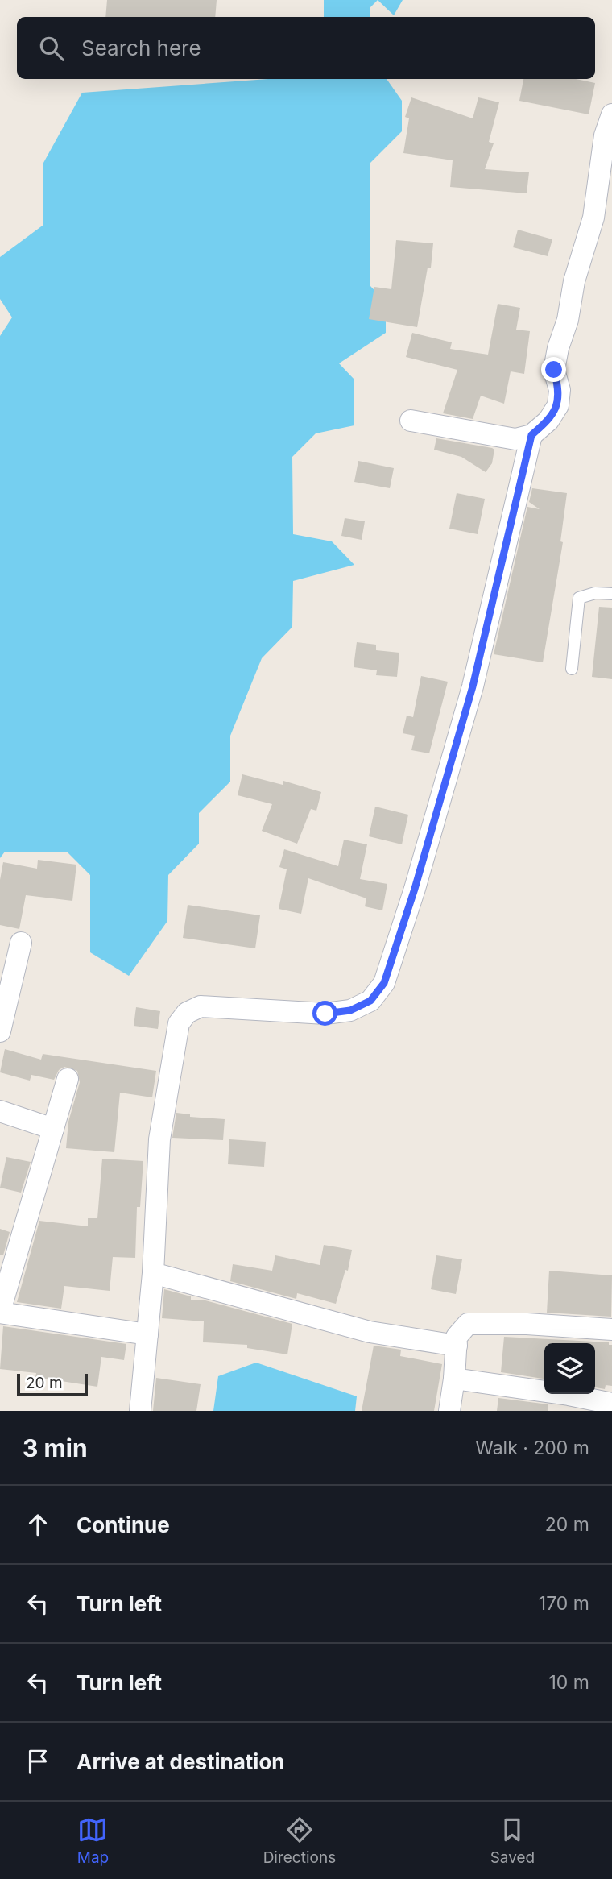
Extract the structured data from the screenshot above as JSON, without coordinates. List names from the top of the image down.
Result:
{
  "scale_bar": "20 m",
  "page": {
    "search": "Search here",
    "scale": "20 m",
    "heading": ["3 min", "Walk · 200 m"],
    "list": [
      ["Continue", "20 m"],
      ["Turn left", "170 m"],
      ["Turn left", "10 m"],
      "Arrive at destination"
    ],
    "nav": ["Map", "Directions", "Saved"]
  }
}
